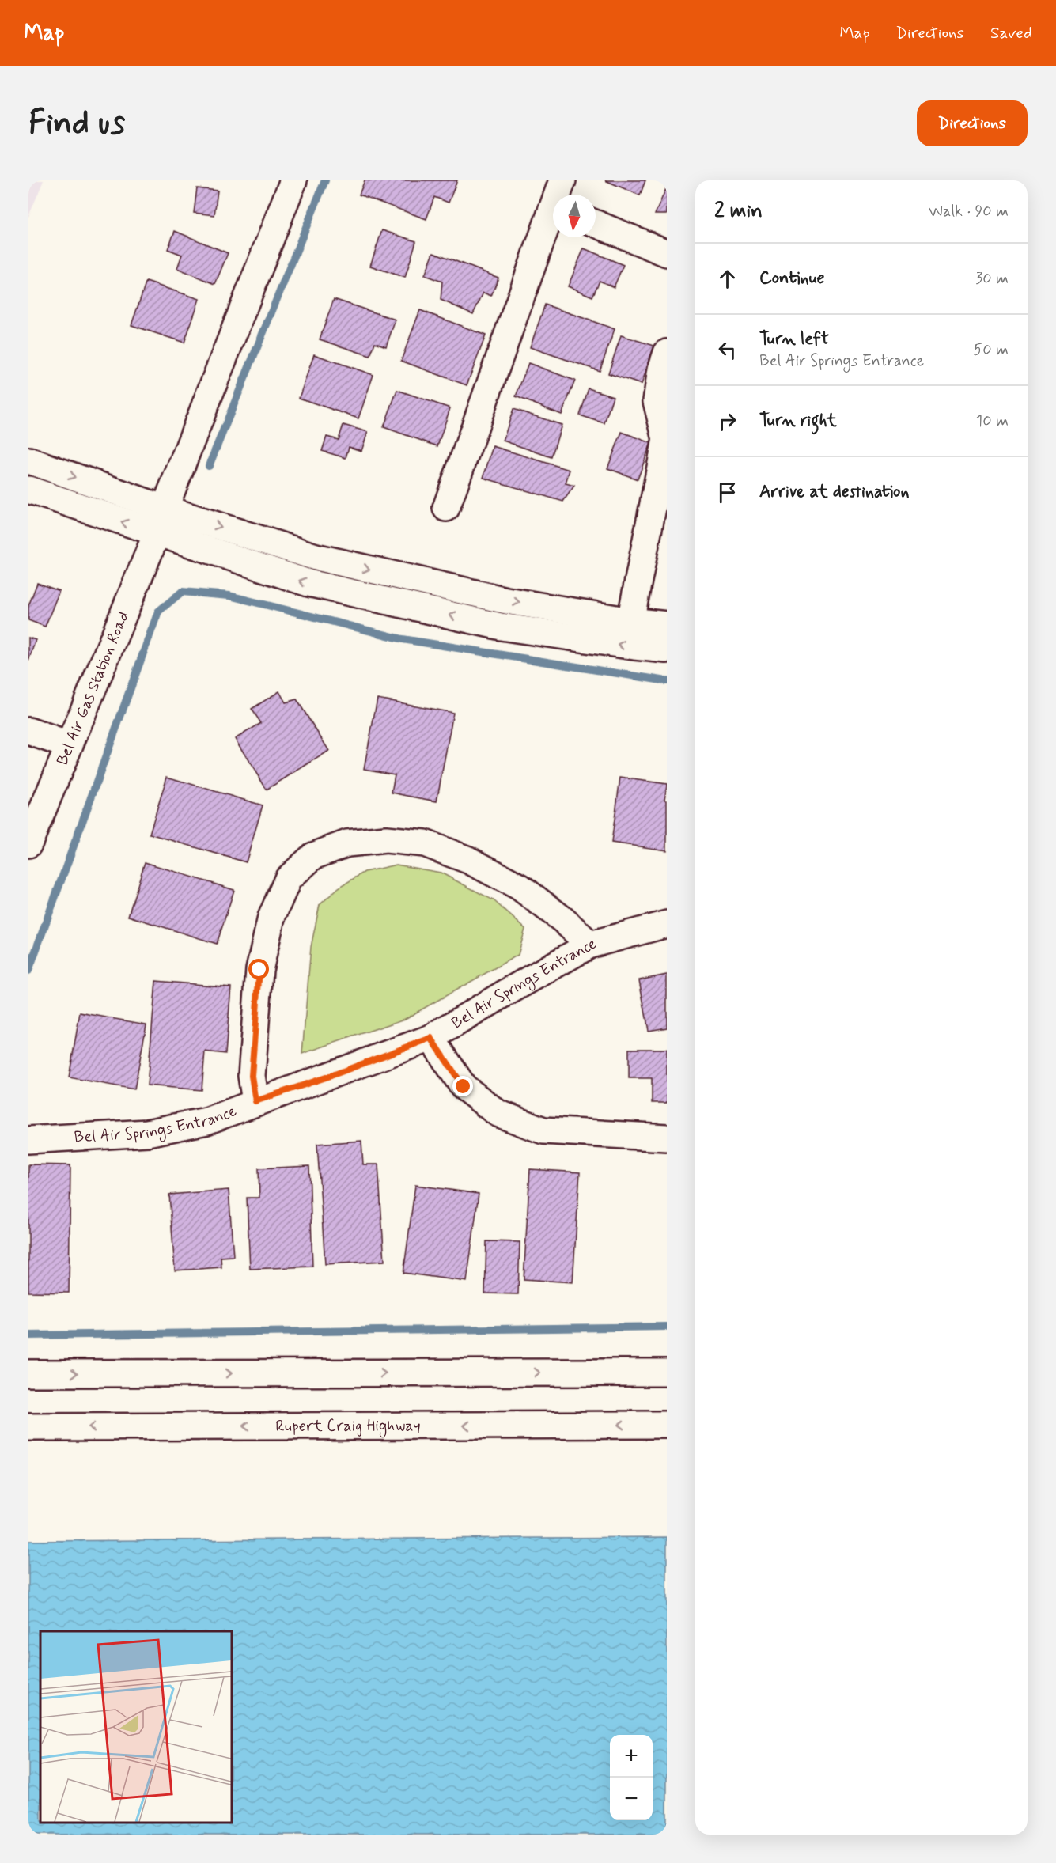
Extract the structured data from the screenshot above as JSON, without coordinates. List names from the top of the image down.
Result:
{
  "streets": {
    "street": ["Bel Air Gas Station Road", "Bel Air Springs Entrance", "Rupert Craig Highway"]
  },
  "north": "bottom",
  "page": {
    "header": "Map",
    "nav": ["Map", "Directions", "Saved"],
    "buttons": "Directions",
    "title": "Find us",
    "heading": ["2 min", "Walk · 90 m"],
    "list": [
      ["Continue", "30 m"],
      ["Turn left", "Bel Air Springs Entrance", "50 m"],
      ["Turn right", "10 m"],
      "Arrive at destination"
    ],
    "map_buttons": ["+", "−"]
  }
}
